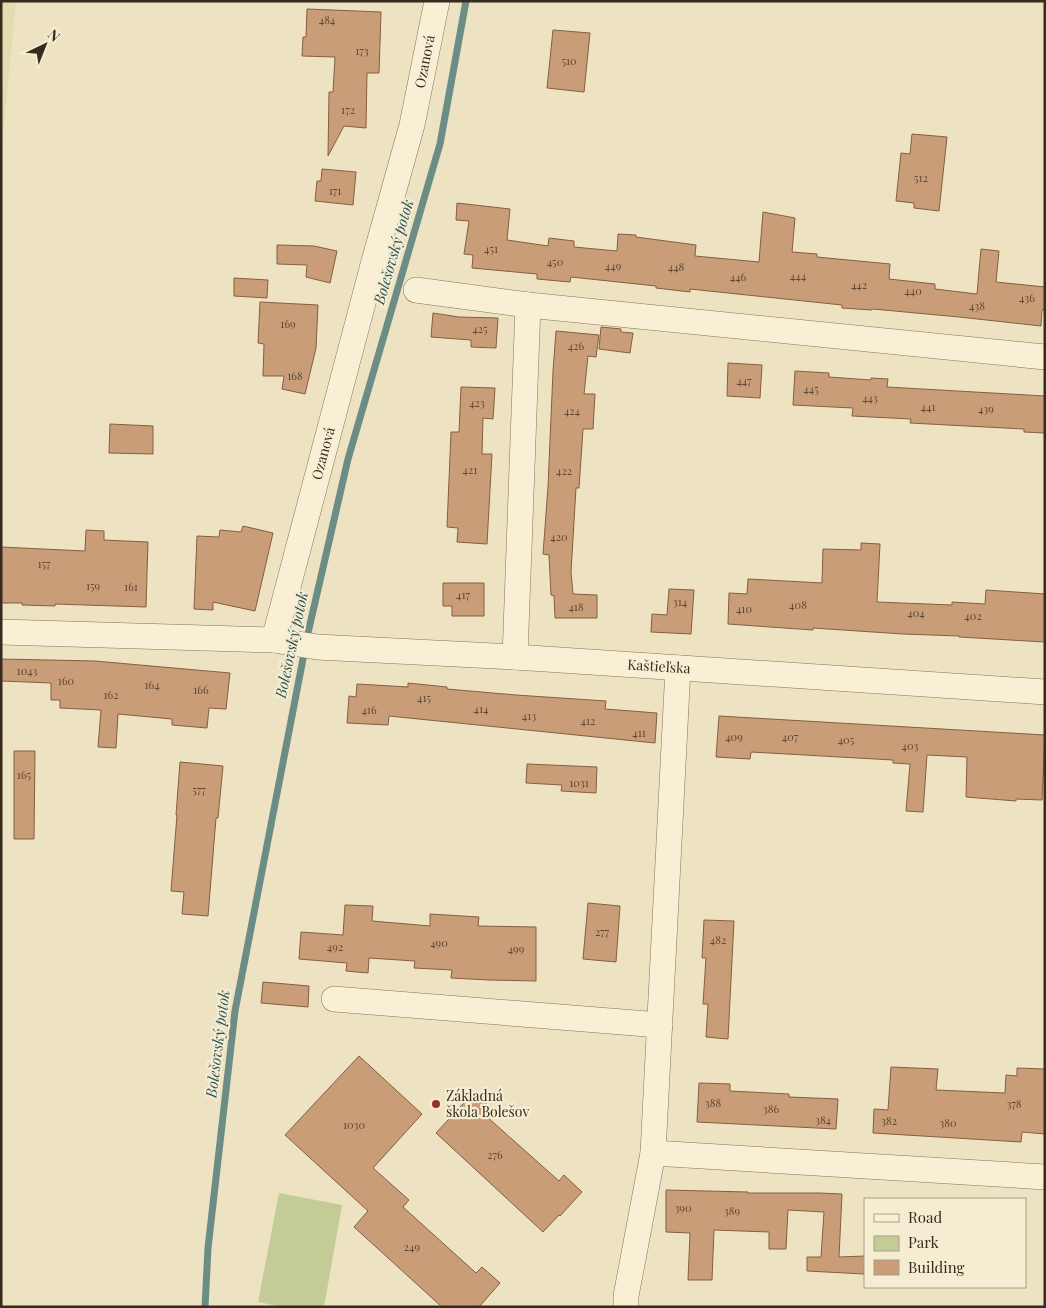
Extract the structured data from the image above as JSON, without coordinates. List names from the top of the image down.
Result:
{
  "streets": {
    "street": ["Ozanová", "Kaštieľska"]
  },
  "crossings": [
    ["Ozanová", "Kaštieľska"]
  ],
  "water": ["Bolešovský potok"],
  "places": ["Základná škola Bolešov"],
  "house_numbers": [
    "484",
    "173",
    "510",
    "172",
    "512",
    "171",
    "451",
    "450",
    "449",
    "448",
    "444",
    "446",
    "442",
    "440",
    "436",
    "438",
    "169",
    "425",
    "426",
    "168",
    "447",
    "445",
    "443",
    "423",
    "441",
    "439",
    "424",
    "421",
    "422",
    "420",
    "157",
    "159",
    "161",
    "417",
    "314",
    "408",
    "418",
    "410",
    "404",
    "402",
    "1043",
    "160",
    "164",
    "166",
    "162",
    "415",
    "414",
    "416",
    "413",
    "412",
    "411",
    "409",
    "407",
    "405",
    "403",
    "165",
    "1031",
    "577",
    "277",
    "482",
    "490",
    "492",
    "499",
    "388",
    "378",
    "386",
    "384",
    "382",
    "380",
    "1030",
    "276",
    "390",
    "389",
    "249"
  ],
  "legend": ["Road", "Park", "Building"],
  "north": "top right"
}
